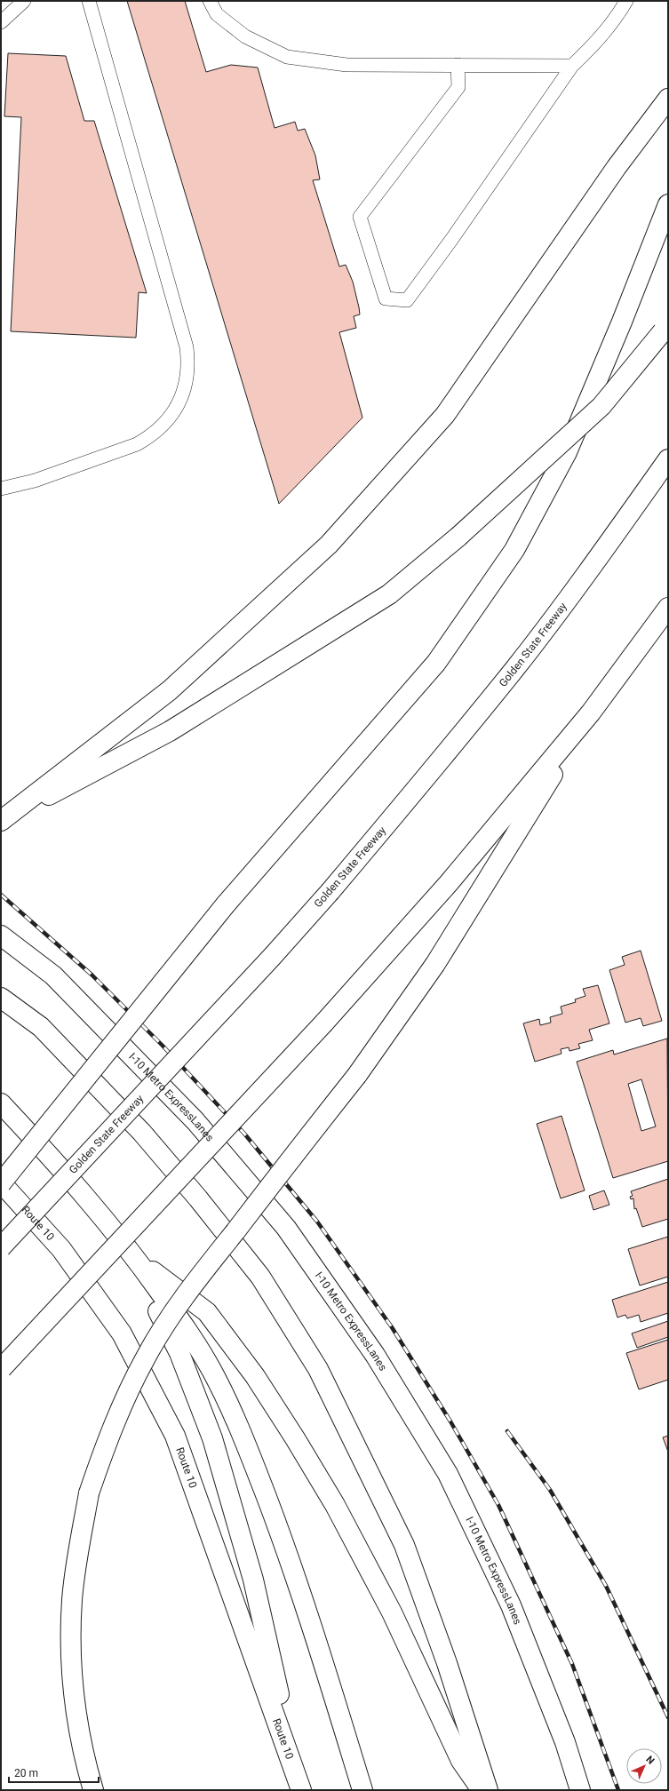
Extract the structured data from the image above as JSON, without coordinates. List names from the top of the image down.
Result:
{
  "streets": {
    "highway": ["Golden State Freeway", "I-10 Metro ExpressLanes", "Route 10"]
  },
  "scale_bar": "20 m",
  "north": "top right"
}
